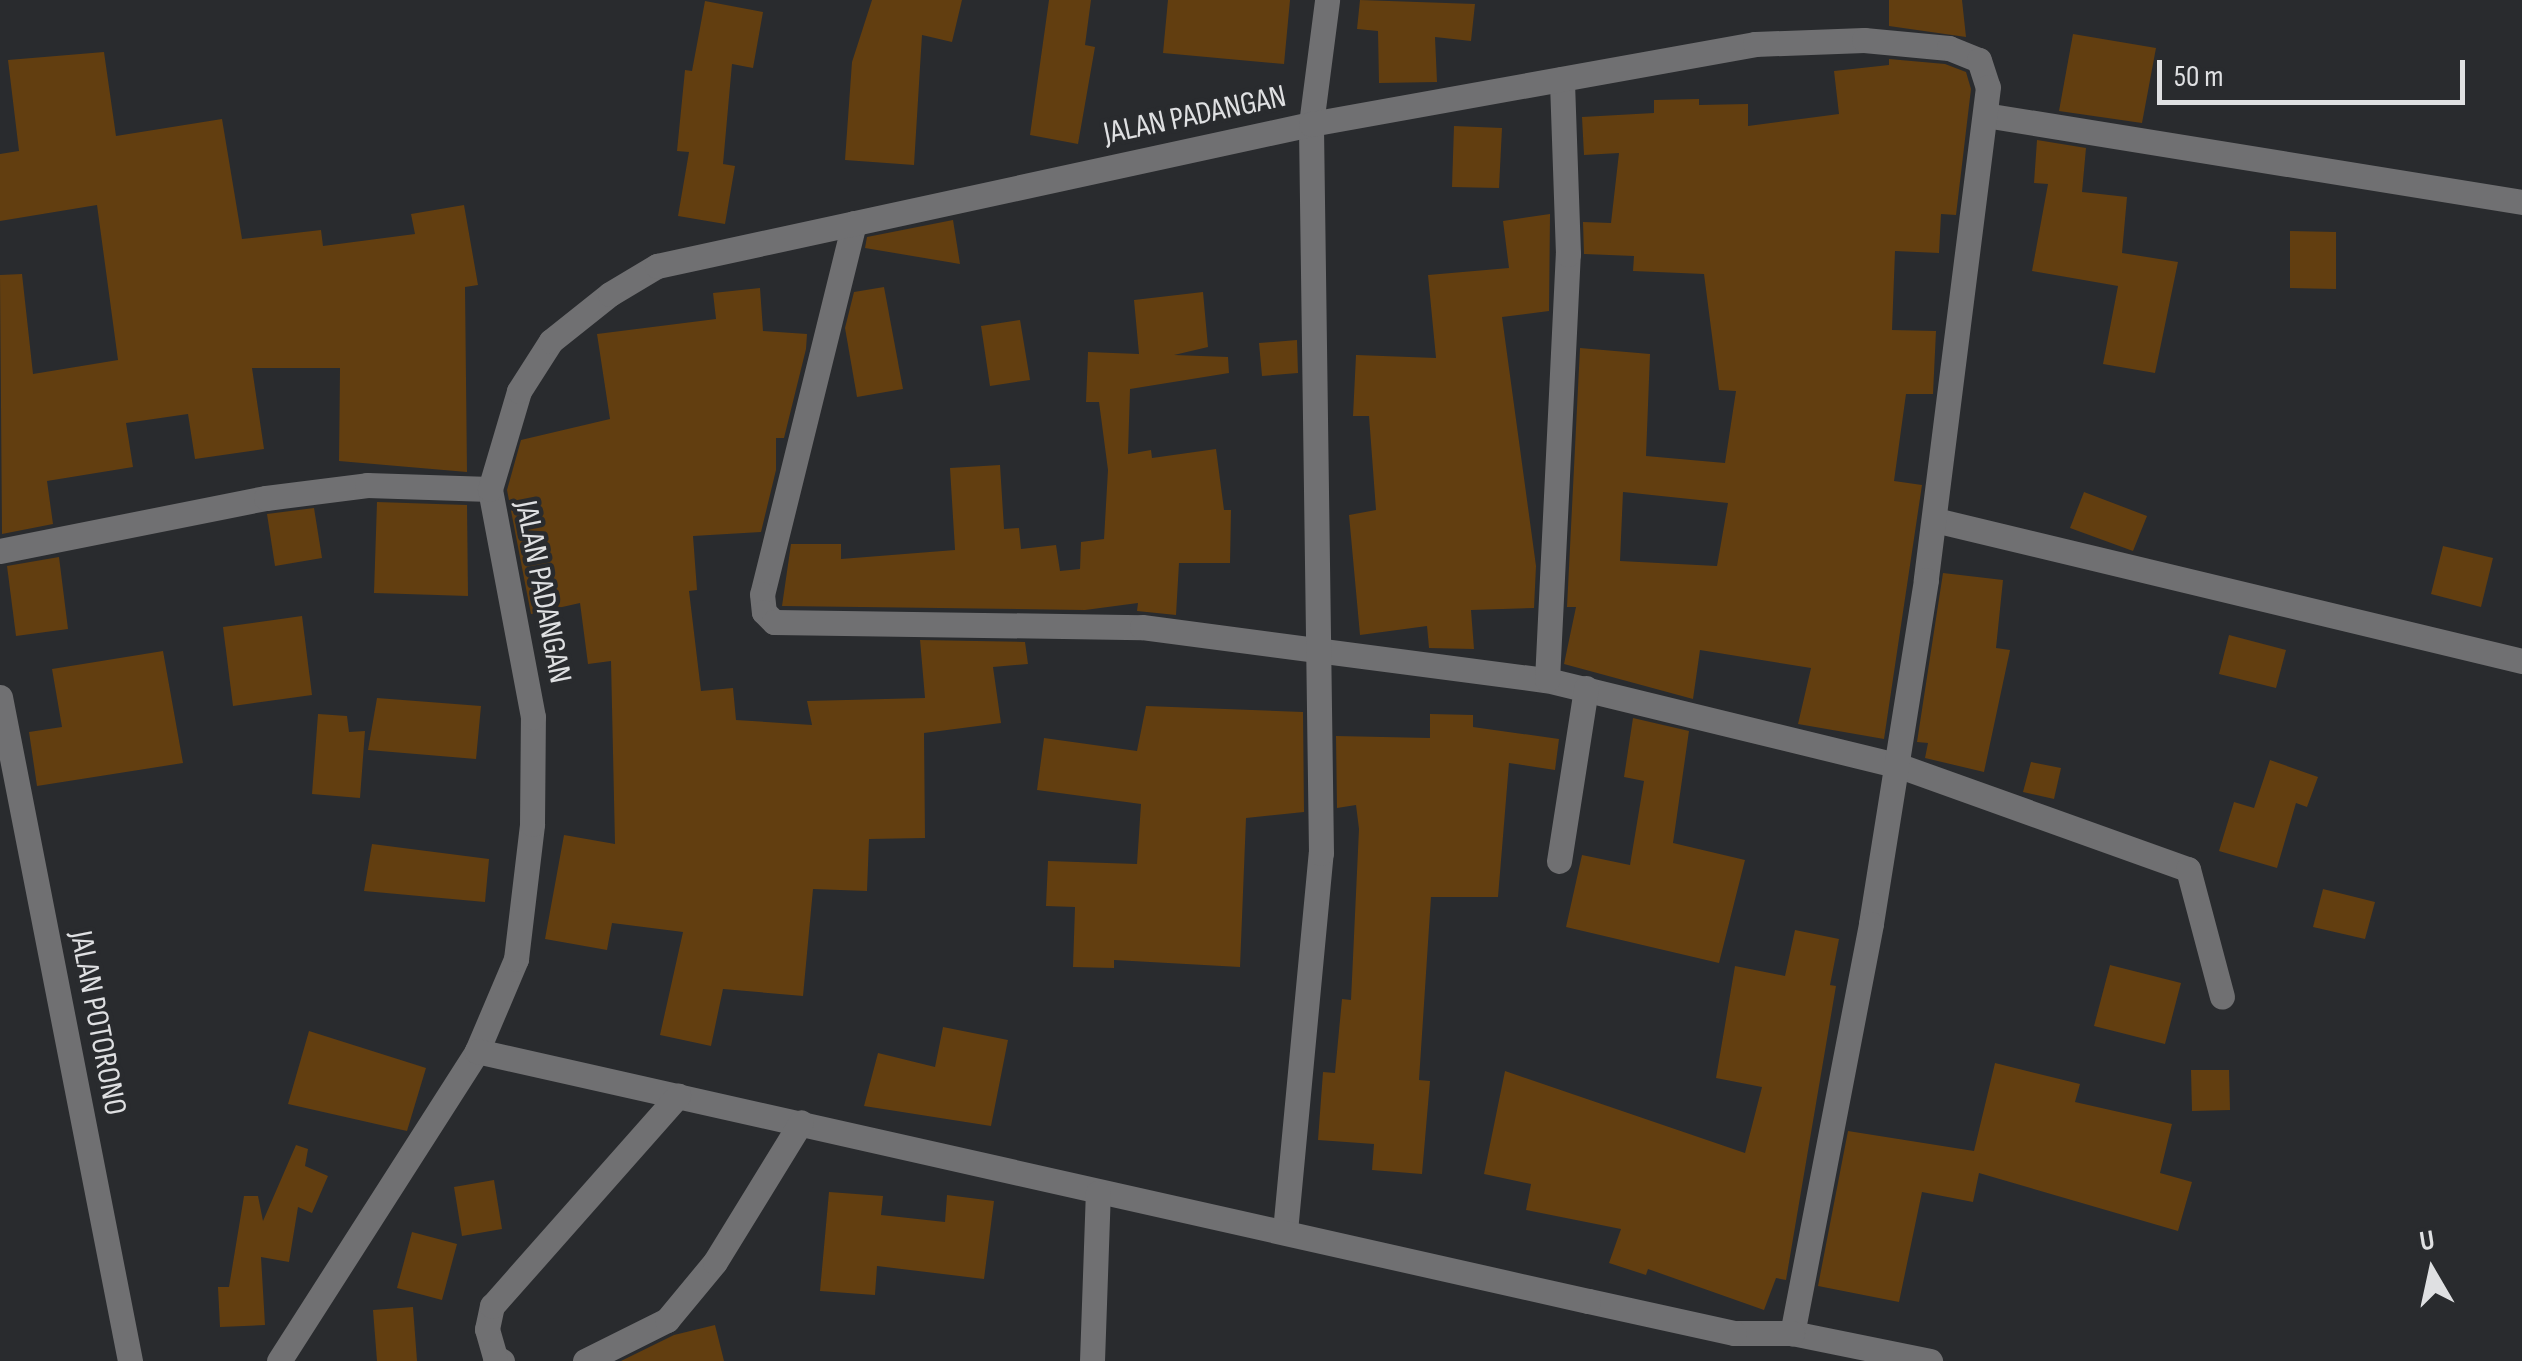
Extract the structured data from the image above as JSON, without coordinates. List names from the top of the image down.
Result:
{
  "streets": {
    "street": ["JALAN PADANGAN", "JALAN POTORONO"]
  },
  "scale_bar": "50 m",
  "north": "top"
}
